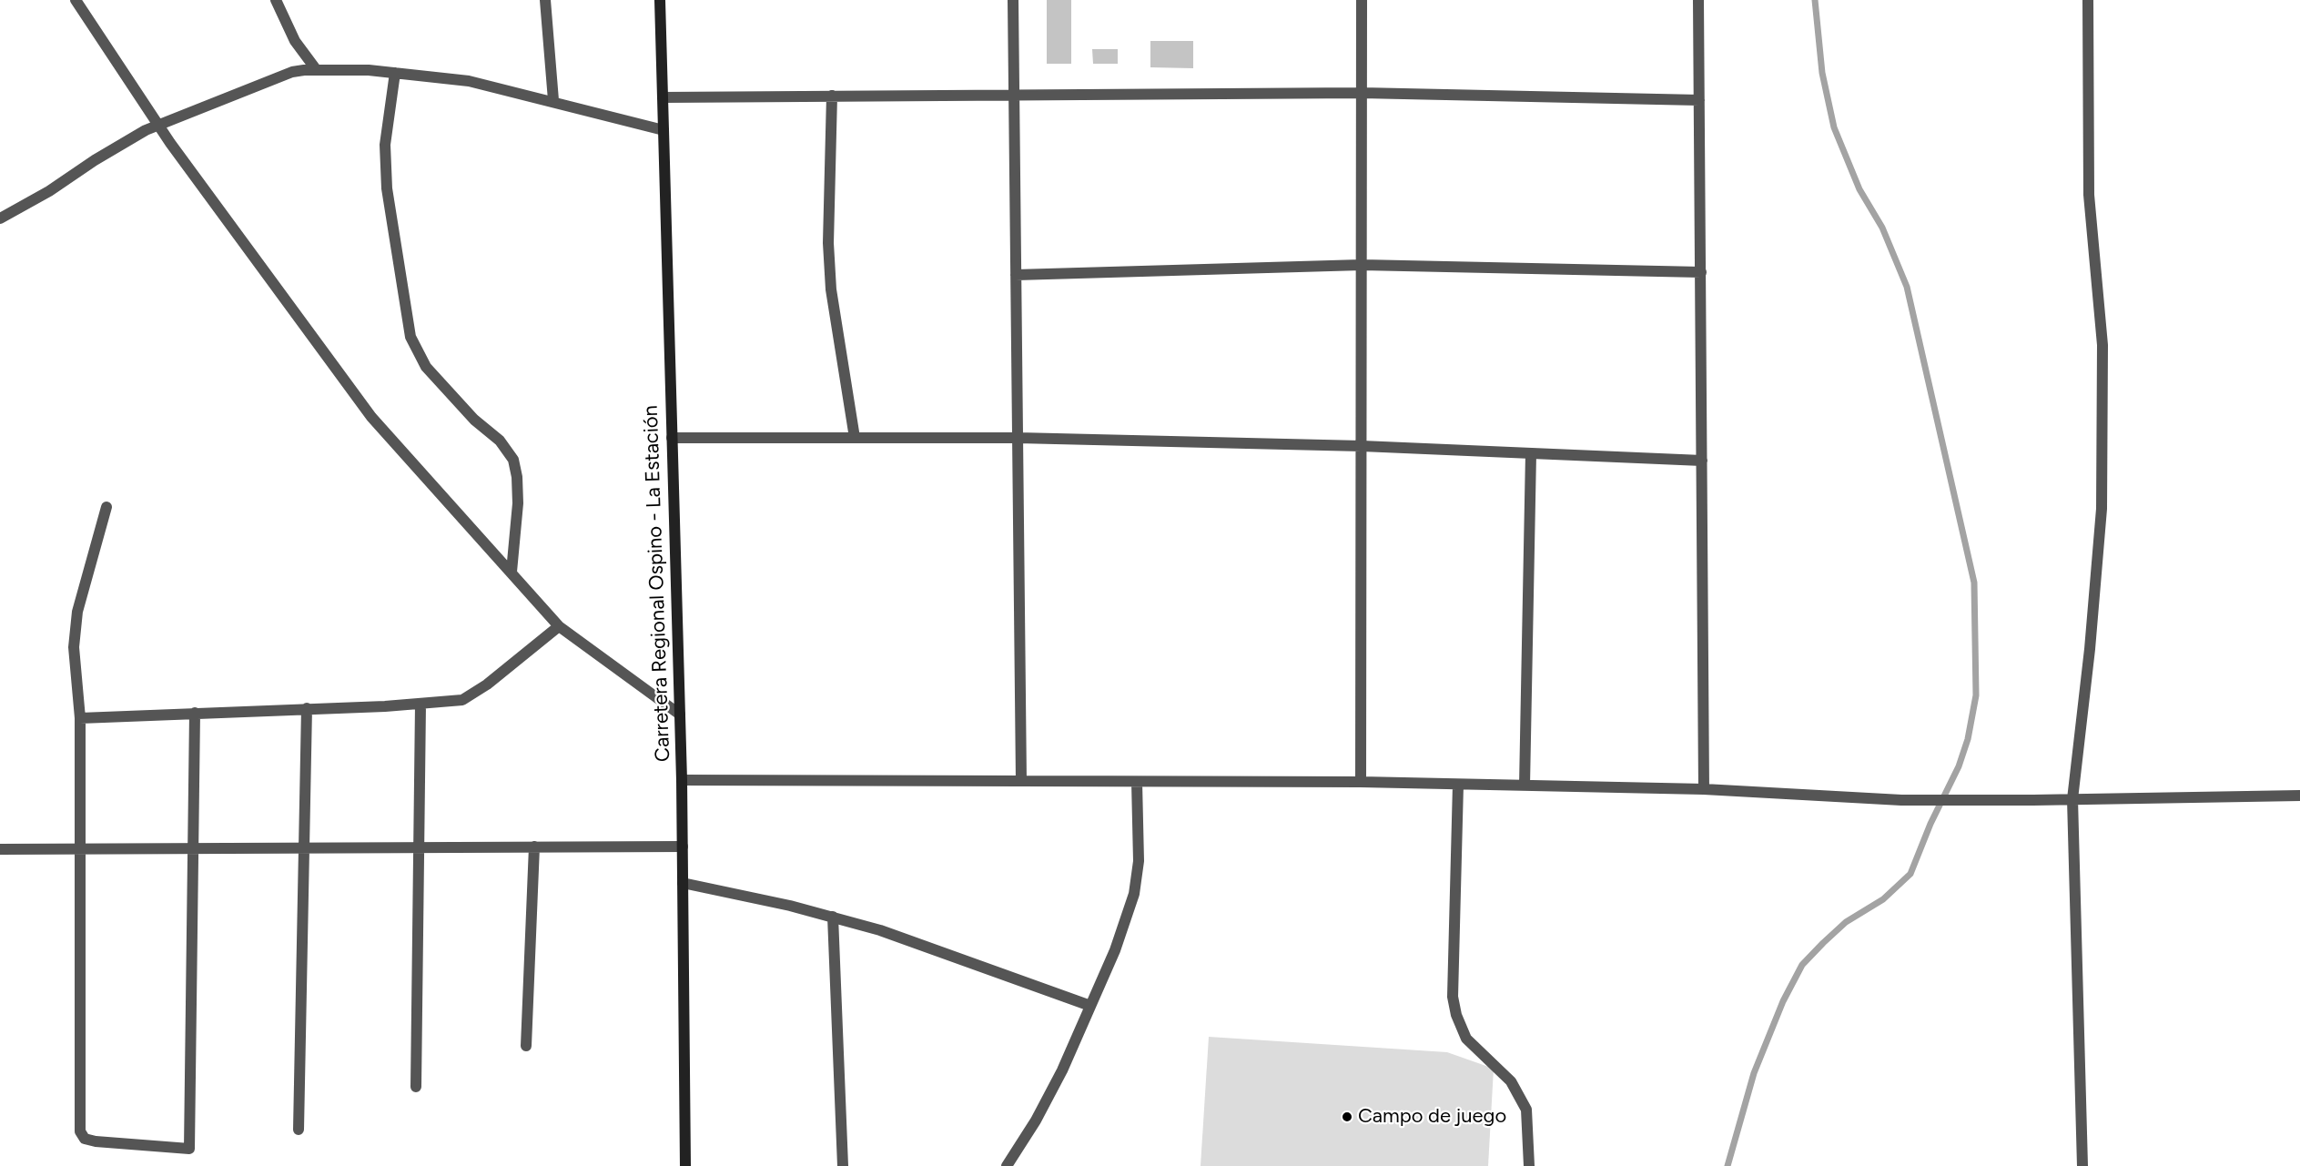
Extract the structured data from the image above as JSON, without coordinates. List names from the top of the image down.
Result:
{
  "streets": {
    "main road": ["Carretera Regional Ospino - La Estación"]
  },
  "places": ["Campo de juego"]
}
